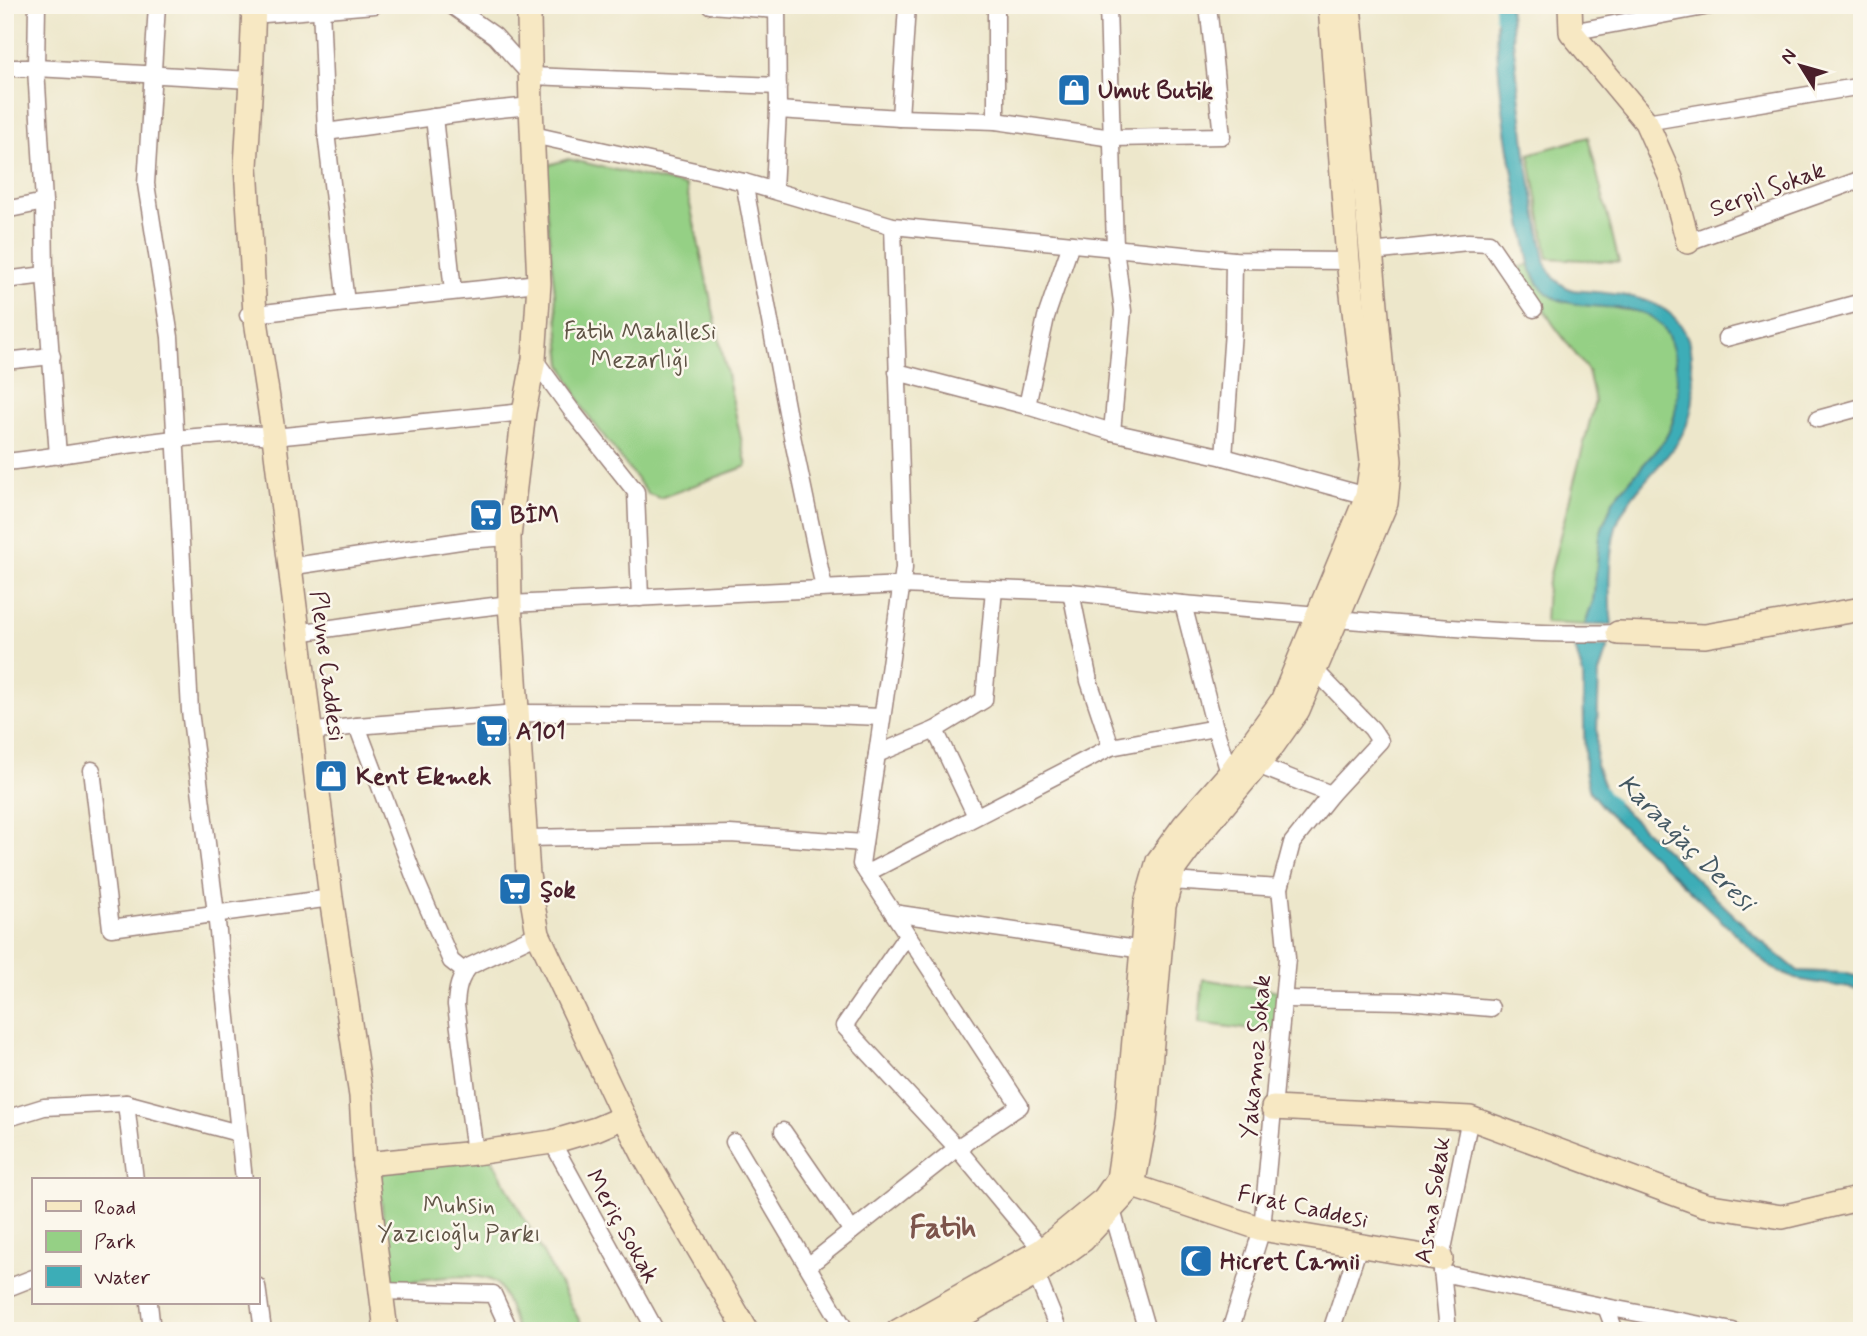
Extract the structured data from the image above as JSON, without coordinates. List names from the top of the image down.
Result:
{
  "streets": {
    "street": [
      "Serpil Sokak",
      "Plevne Caddesi",
      "Yakamoz Sokak",
      "Asma Sokak",
      "Fırat Caddesi",
      "Meriç Sokak"
    ]
  },
  "crossings": [
    ["Yakamoz Sokak", "Fırat Caddesi"],
    ["Asma Sokak", "Fırat Caddesi"]
  ],
  "districts": ["Fatih"],
  "water": ["Karaağaç Deresi"],
  "parks": ["Fatih Mahallesi Mezarlığı", "Muhsin Yazıcıoğlu Parkı"],
  "places": {
    "shop": ["Umut Butik", "Kent Ekmek"],
    "supermarket": ["BİM", "A101", "Şok"],
    "mosque": ["Hicret Camii"]
  },
  "legend": ["Road", "Park", "Water"],
  "north": "top left"
}
